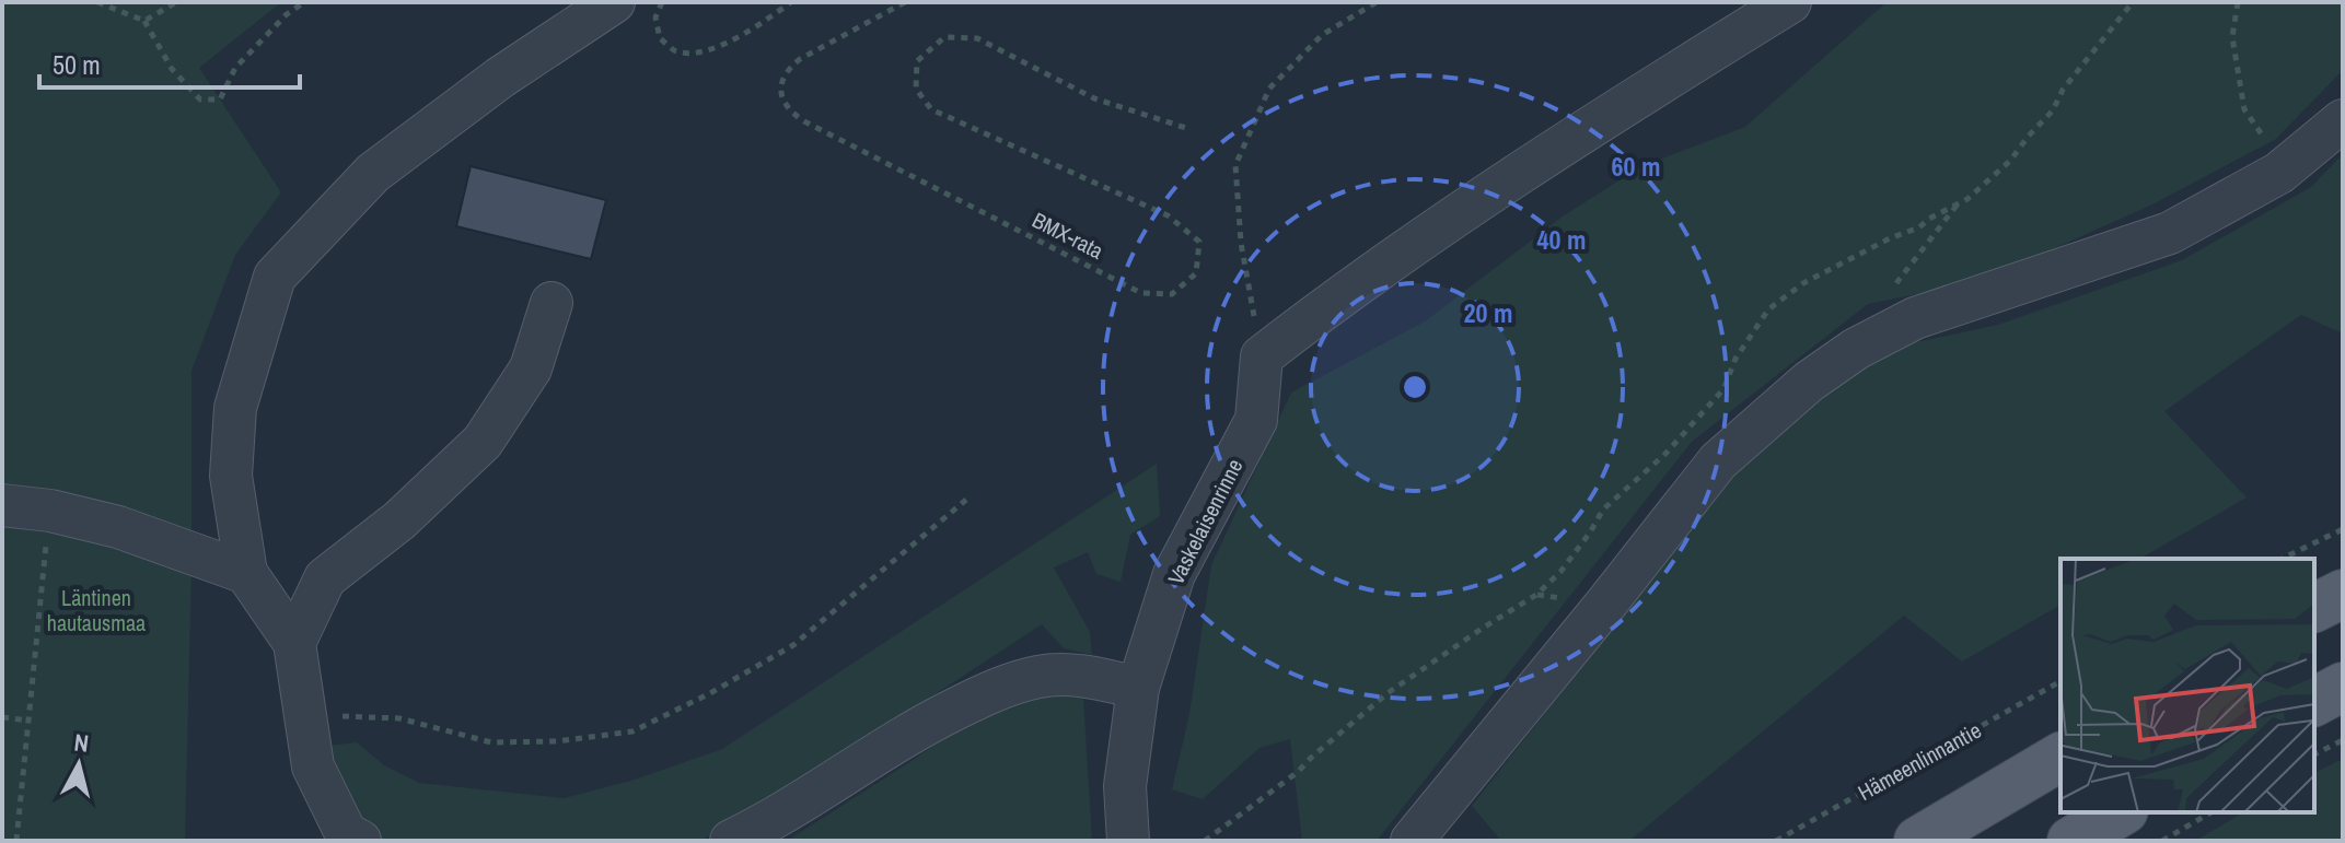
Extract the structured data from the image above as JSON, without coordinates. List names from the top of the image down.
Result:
{
  "streets": {
    "street": ["Vaskelaisenrinne"],
    "path": ["BMX-rata", "Hämeenlinnantie"]
  },
  "parks": ["Läntinen hautausmaa"],
  "scale_bar": "50 m",
  "north": "top",
  "rings": ["60 m", "40 m", "20 m"]
}
